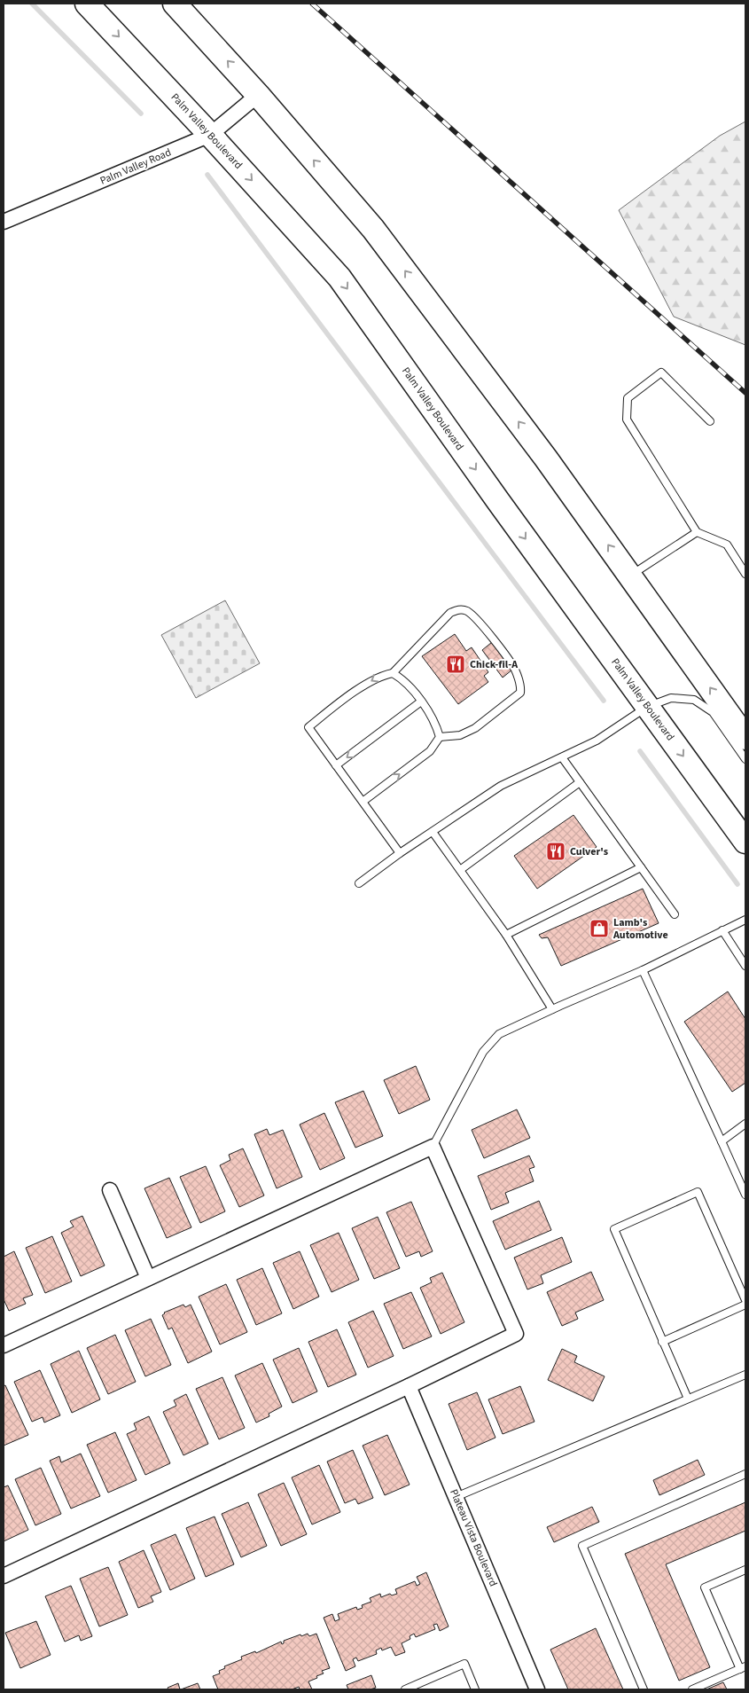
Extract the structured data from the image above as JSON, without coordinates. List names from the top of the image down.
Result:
{
  "streets": {
    "highway": ["Palm Valley Boulevard"],
    "street": ["Palm Valley Road", "Plateau Vista Boulevard"]
  },
  "crossings": [
    ["Palm Valley Boulevard", "Palm Valley Road"]
  ],
  "places": {
    "restaurant": ["Chick-fil-A", "Culver's"],
    "shop": ["Lamb's Automotive"]
  }
}
